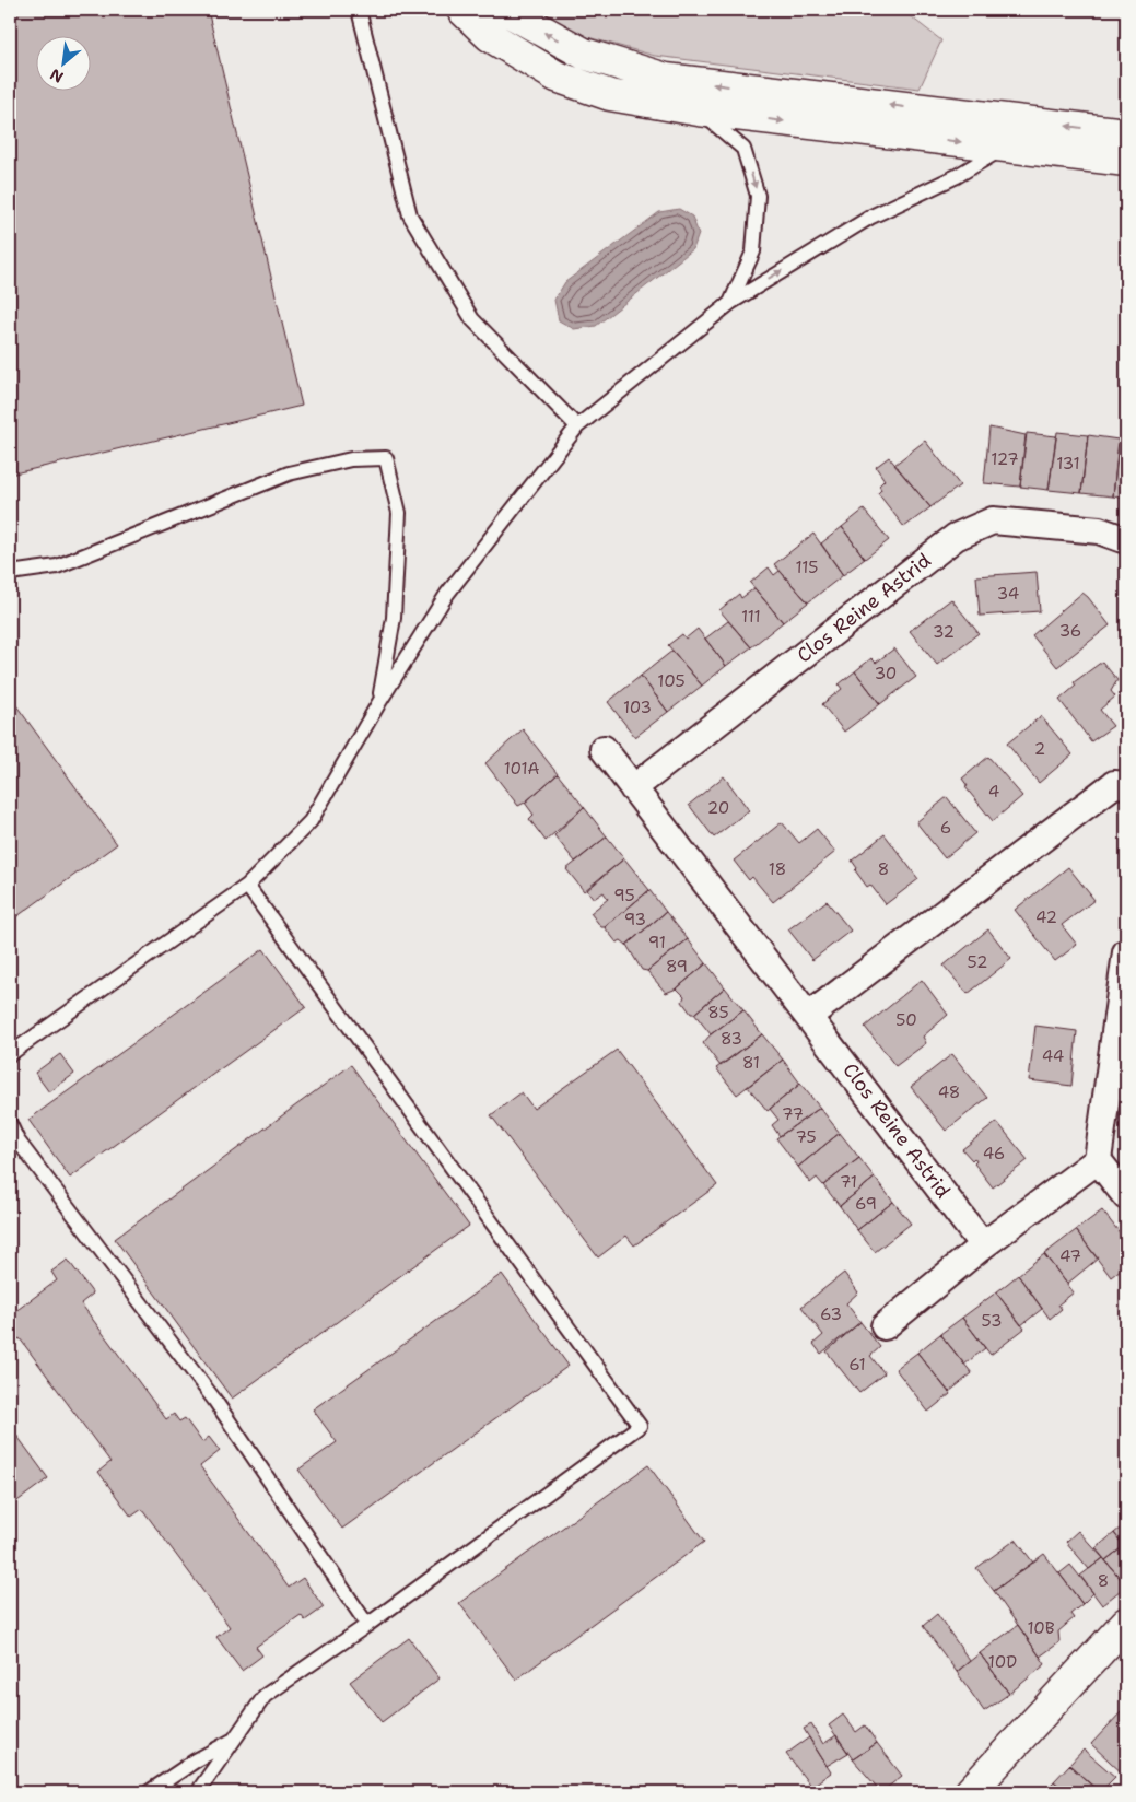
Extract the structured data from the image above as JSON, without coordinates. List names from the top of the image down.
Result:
{
  "streets": {
    "street": ["Clos Reine Astrid"]
  },
  "house_numbers": [
    "127",
    "131",
    "115",
    "34",
    "111",
    "36",
    "32",
    "30",
    "105",
    "103",
    "2",
    "101A",
    "4",
    "20",
    "6",
    "18",
    "8",
    "95",
    "42",
    "93",
    "91",
    "52",
    "89",
    "85",
    "50",
    "83",
    "44",
    "81",
    "48",
    "77",
    "75",
    "46",
    "71",
    "69",
    "47",
    "63",
    "53",
    "61",
    "8",
    "10B",
    "10D"
  ],
  "north": "bottom left"
}
